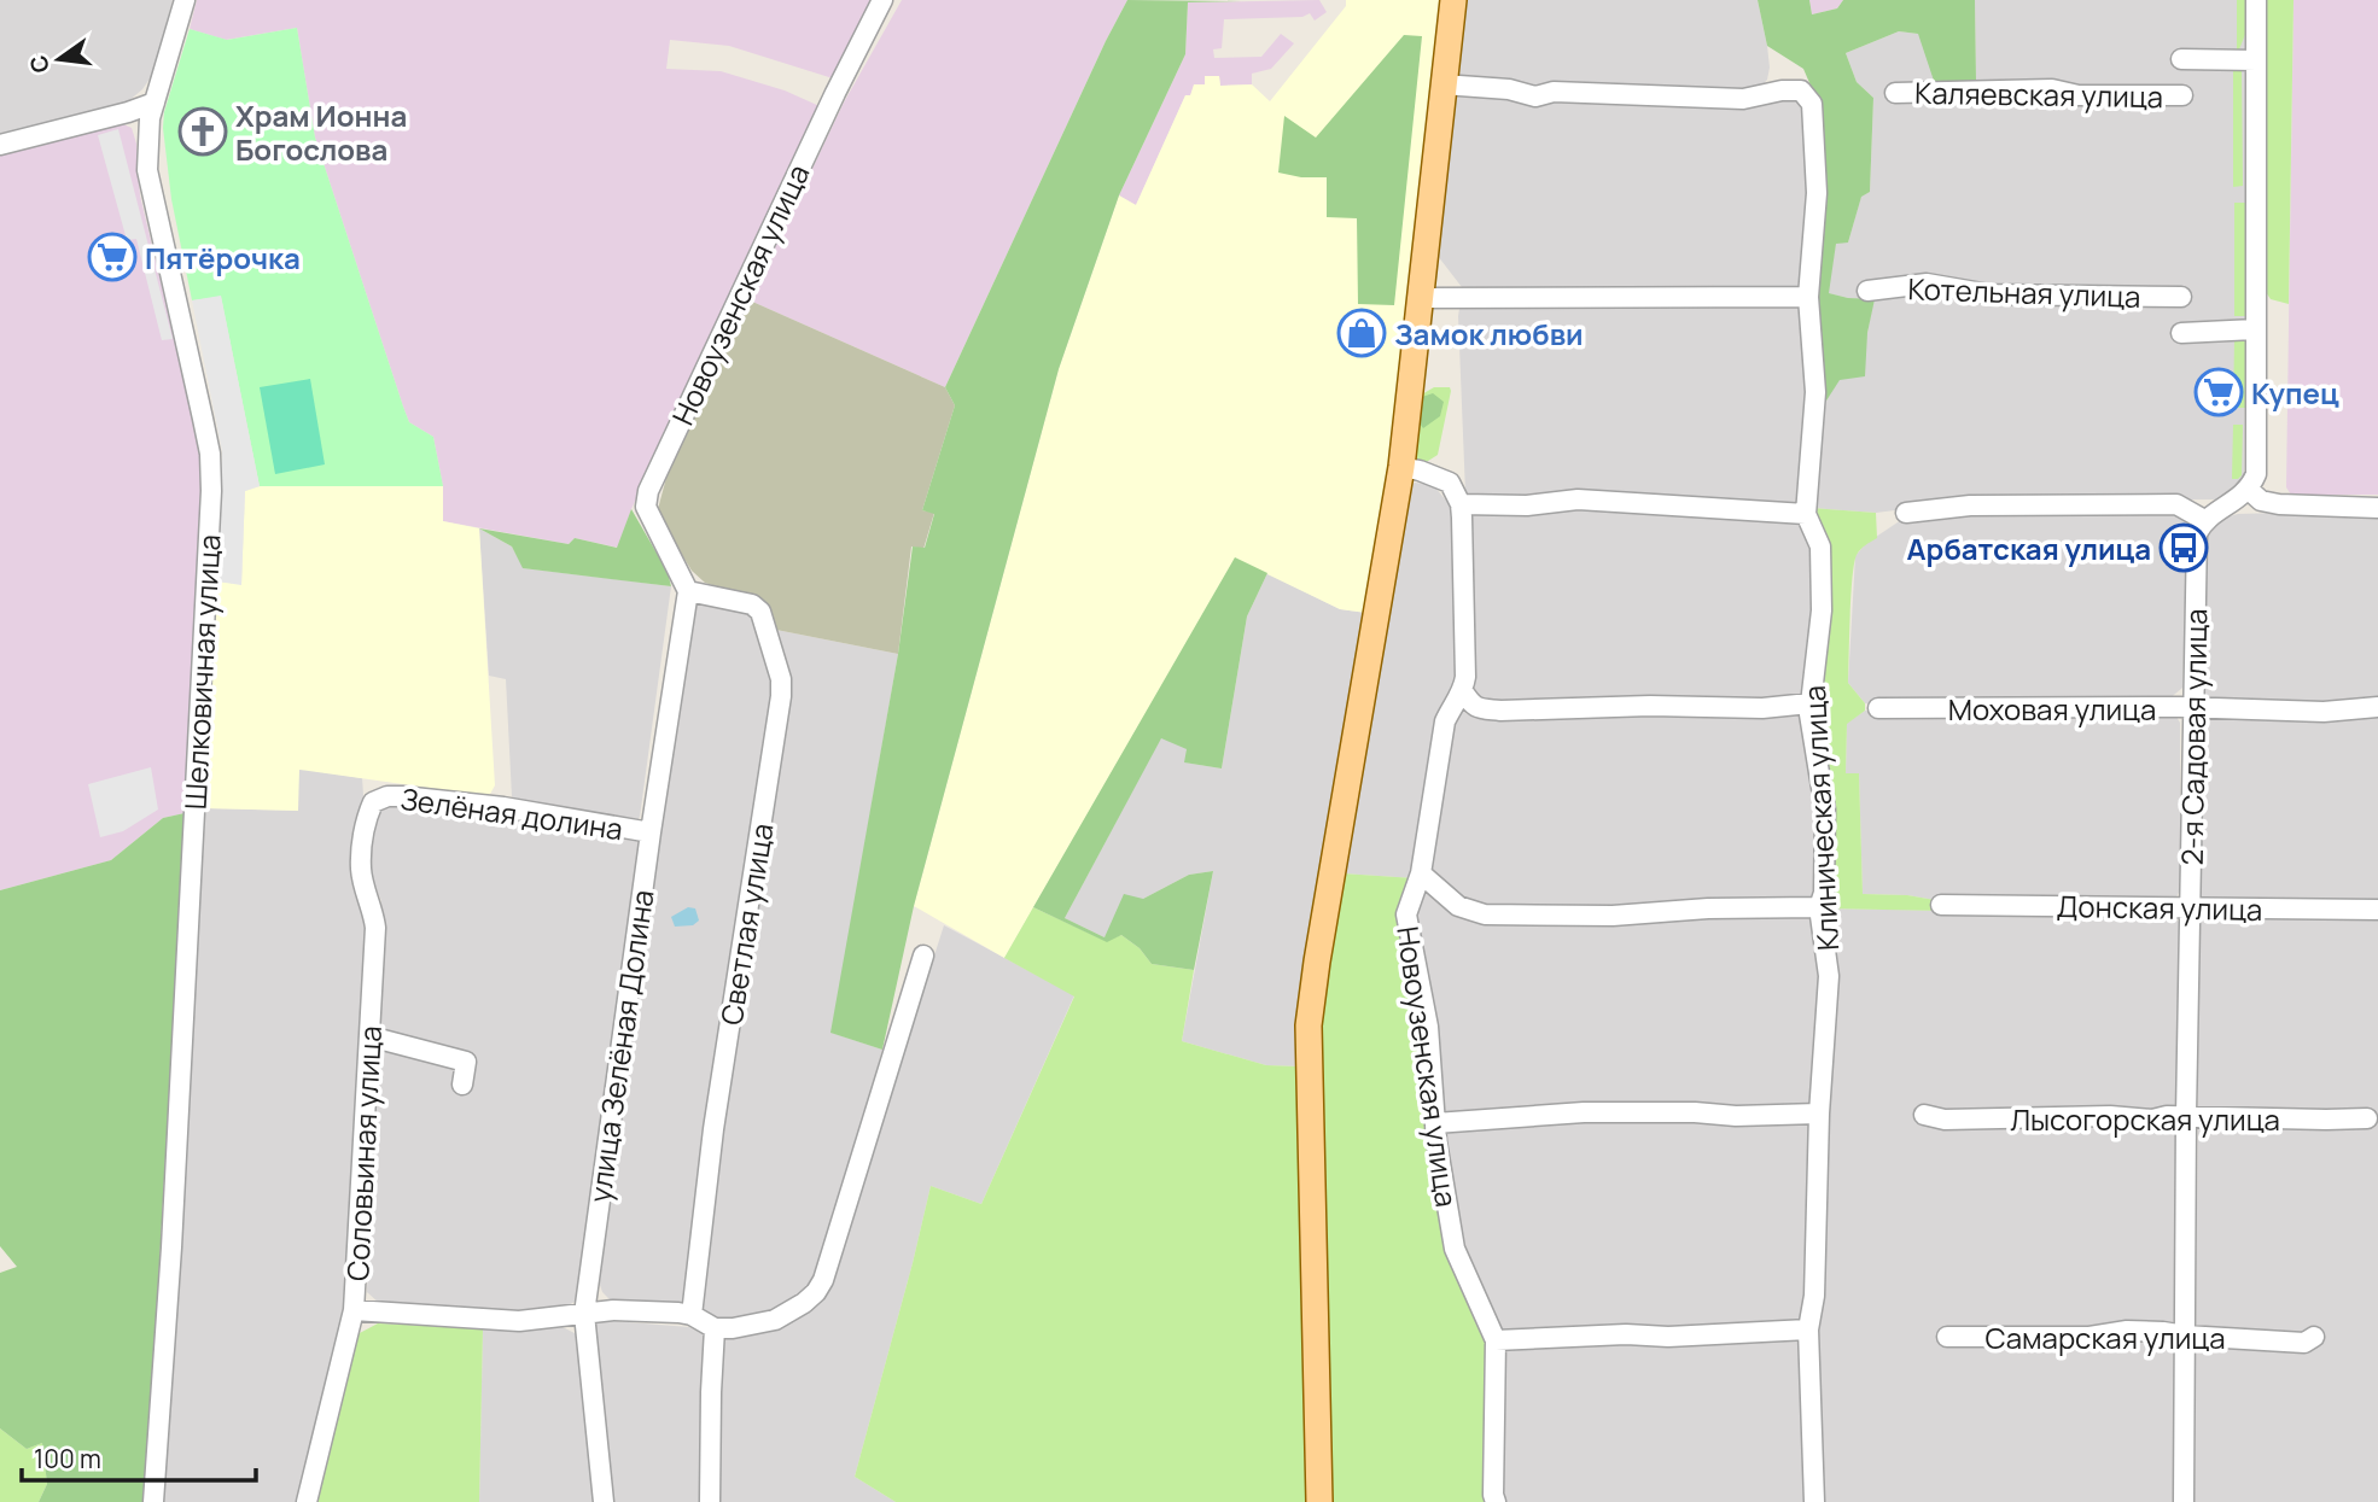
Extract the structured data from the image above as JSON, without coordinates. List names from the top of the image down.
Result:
{
  "streets": {
    "street": [
      "Каляевская улица",
      "Котельная улица",
      "Новоузенская улица",
      "Шелковичная улица",
      "Моховая улица",
      "2-я Садовая улица",
      "Зелёная долина",
      "Клиническая улица",
      "Донская улица",
      "Светлая улица",
      "улица Зелёная Долина",
      "Лысогорская улица",
      "Соловьиная улица",
      "Самарская улица"
    ]
  },
  "crossings": [
    ["Новоузенская улица", "Светлая улица"],
    ["Новоузенская улица", "улица Зелёная Долина"],
    ["Моховая улица", "2-я Садовая улица"],
    ["2-я Садовая улица", "Донская улица"],
    ["2-я Садовая улица", "Лысогорская улица"],
    ["2-я Садовая улица", "Самарская улица"],
    ["Зелёная долина", "улица Зелёная Долина"],
    ["Зелёная долина", "Соловьиная улица"],
    ["Светлая улица", "улица Зелёная Долина"]
  ],
  "places": {
    "church": ["Храм Ионна Богослова"],
    "supermarket": ["Пятёрочка", "Купец"],
    "shop": ["Замок любви"],
    "bus stop": ["Арбатская улица"]
  },
  "scale_bar": "100 m",
  "north": "left"
}
